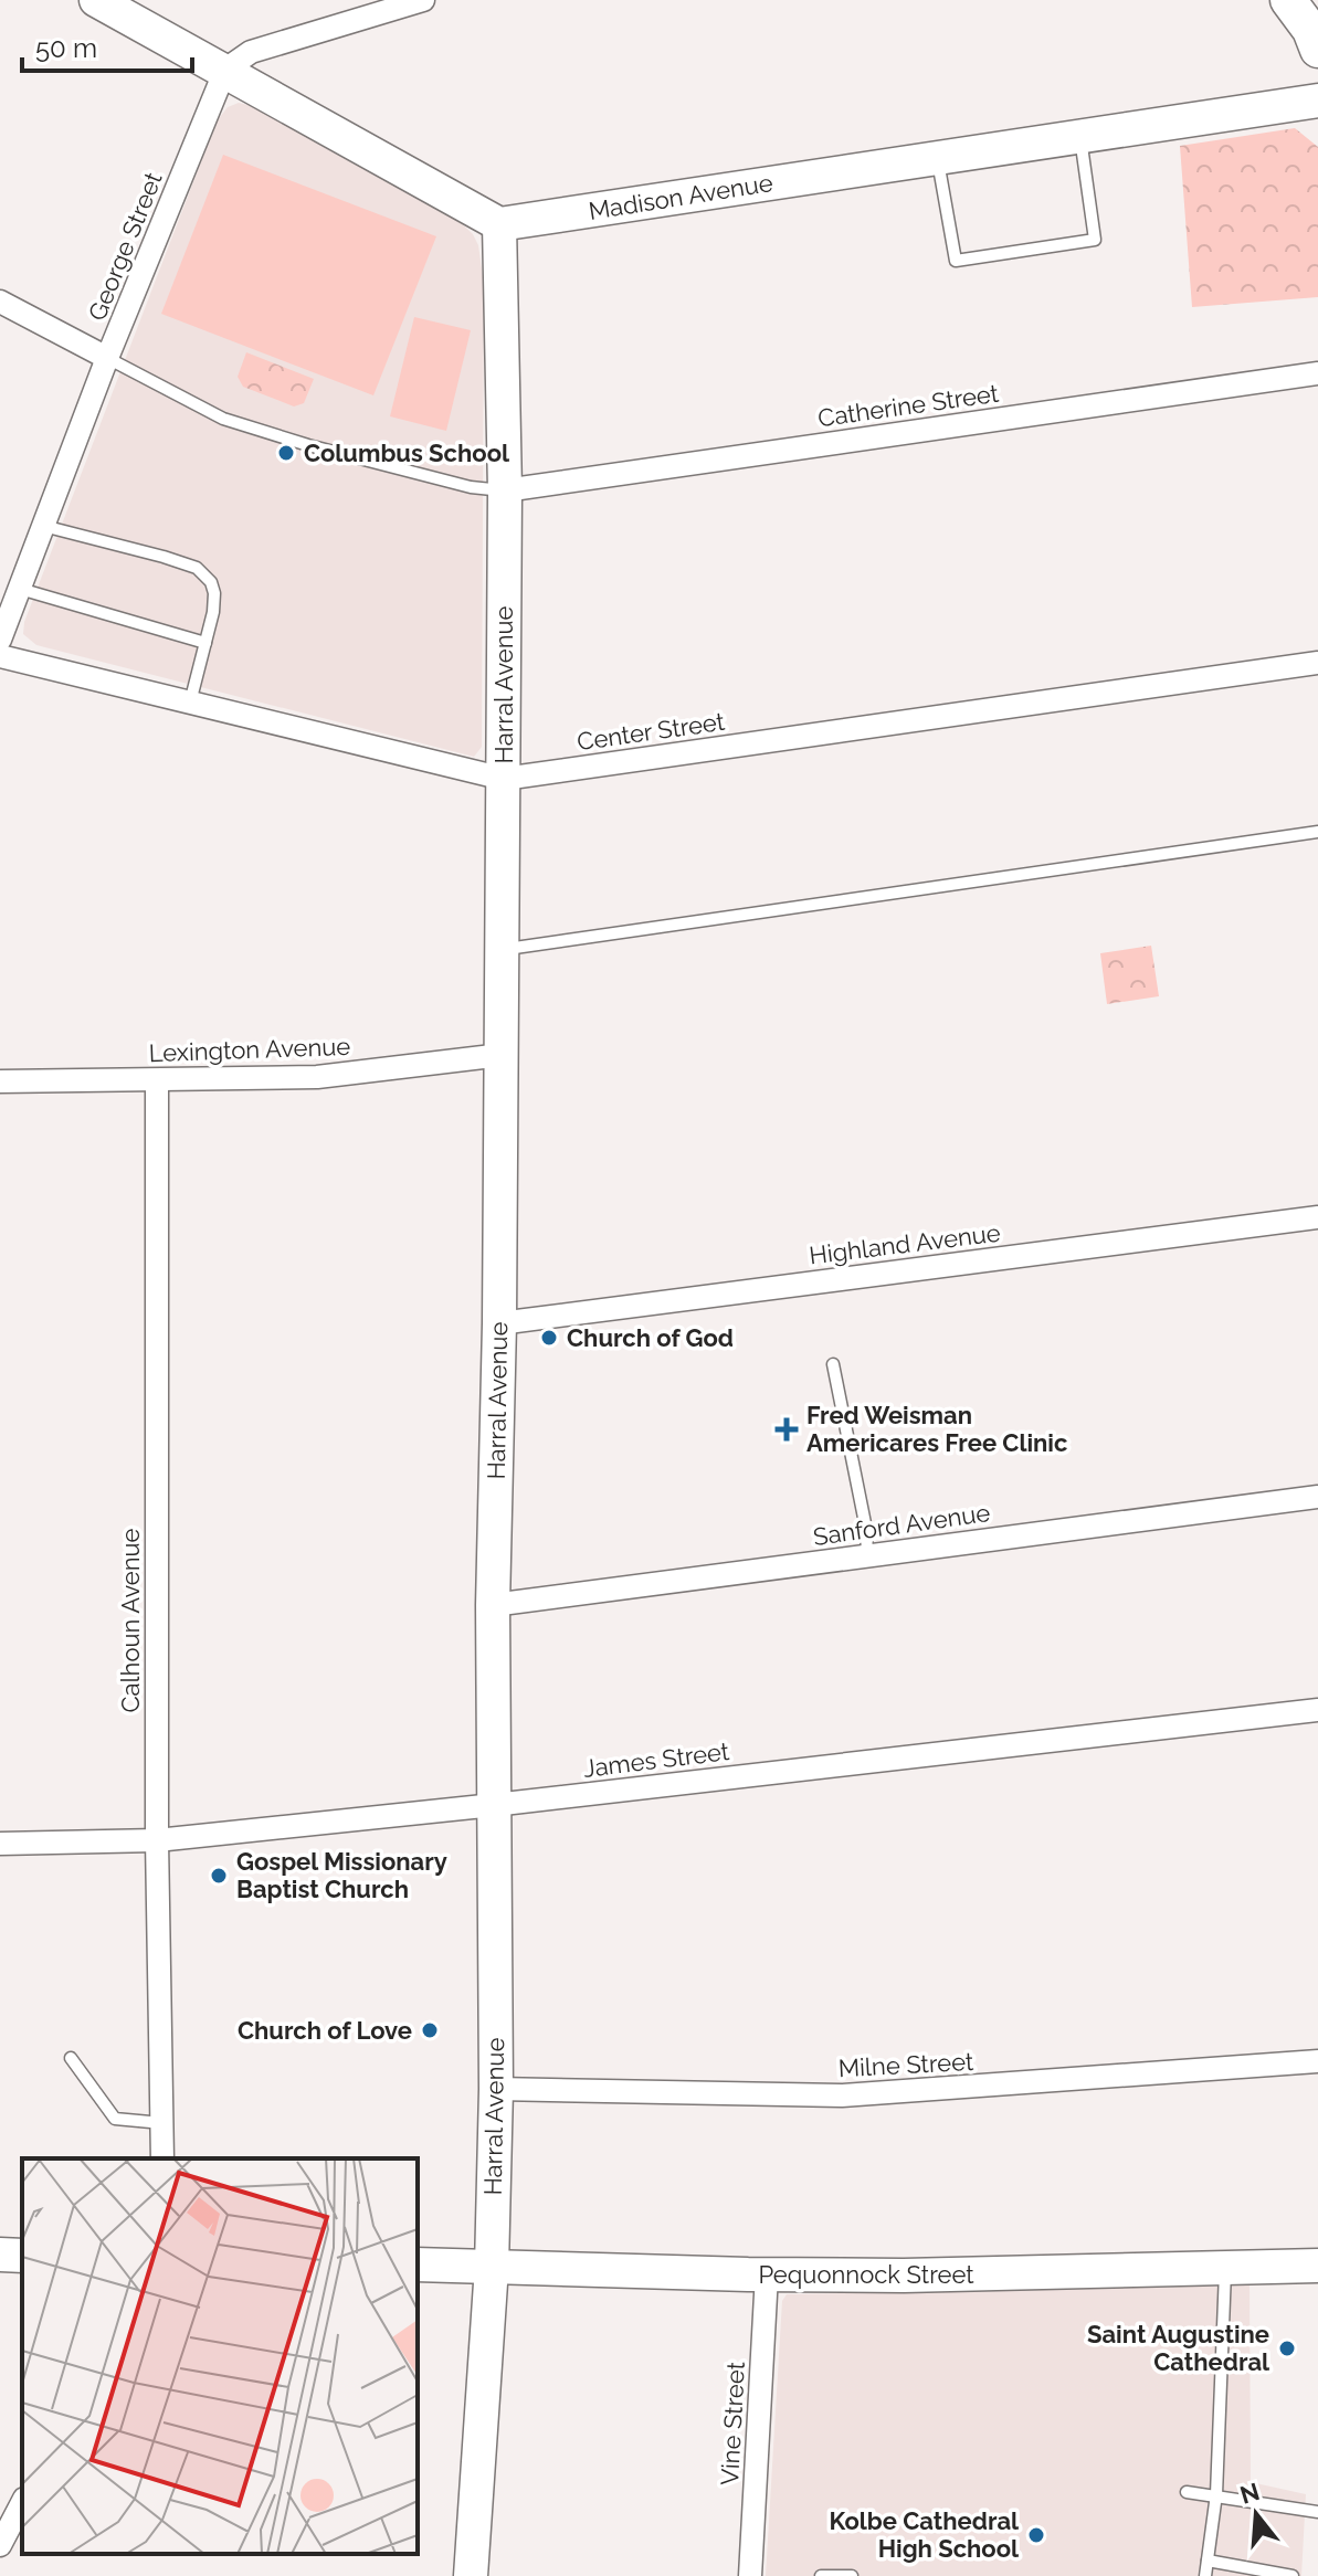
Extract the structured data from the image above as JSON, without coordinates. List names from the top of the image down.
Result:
{
  "streets": {
    "street": [
      "Madison Avenue",
      "George Street",
      "Catherine Street",
      "Harral Avenue",
      "Center Street",
      "Lexington Avenue",
      "Highland Avenue",
      "Sanford Avenue",
      "Calhoun Avenue",
      "James Street",
      "Milne Street",
      "Pequonnock Street",
      "Vine Street"
    ]
  },
  "crossings": [
    ["Madison Avenue", "Harral Avenue"],
    ["Catherine Street", "Harral Avenue"],
    ["Harral Avenue", "Center Street"],
    ["Harral Avenue", "Lexington Avenue"],
    ["Harral Avenue", "Highland Avenue"],
    ["Harral Avenue", "Sanford Avenue"],
    ["Harral Avenue", "James Street"],
    ["Harral Avenue", "Milne Street"],
    ["Harral Avenue", "Pequonnock Street"],
    ["Lexington Avenue", "Calhoun Avenue"],
    ["Calhoun Avenue", "James Street"],
    ["Pequonnock Street", "Vine Street"]
  ],
  "places": {
    "other": [
      "Columbus School",
      "Church of God",
      "Gospel Missionary Baptist Church",
      "Church of Love",
      "Saint Augustine Cathedral",
      "Kolbe Cathedral High School"
    ],
    "health": ["Fred Weisman Americares Free Clinic"]
  },
  "scale_bar": "50 m",
  "north": "top"
}
